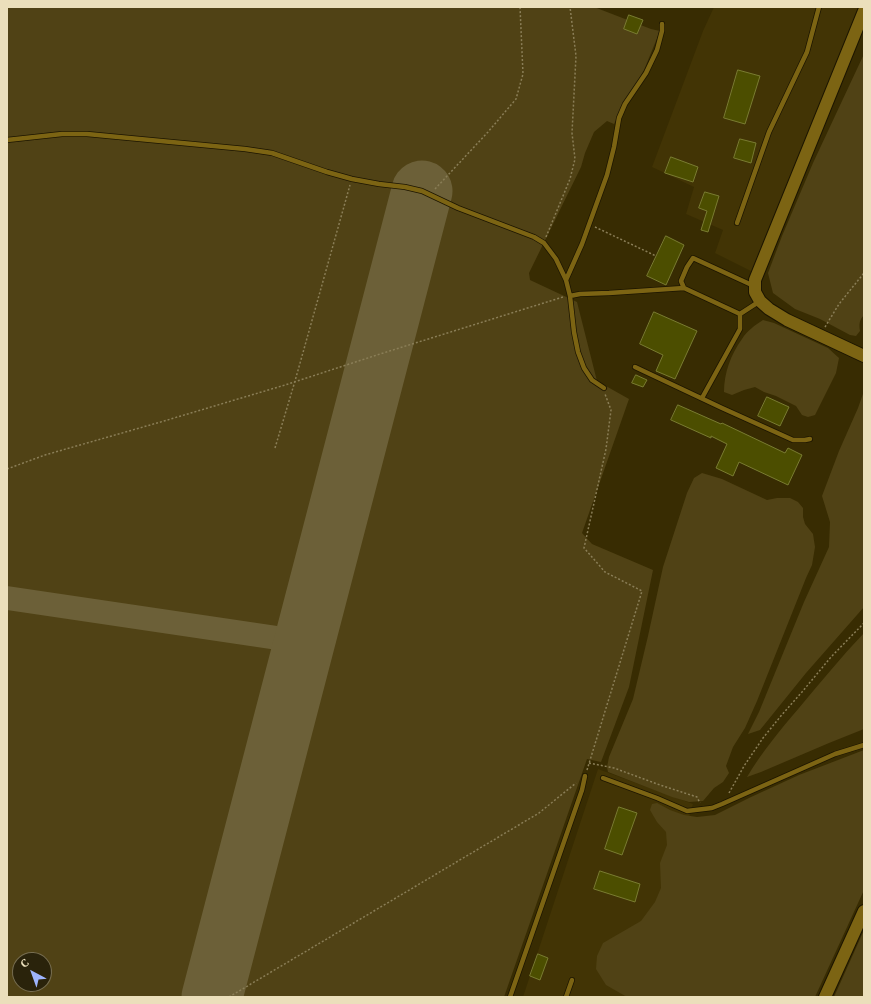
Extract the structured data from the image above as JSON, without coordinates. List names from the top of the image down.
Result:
{
  "north": "top left"
}
